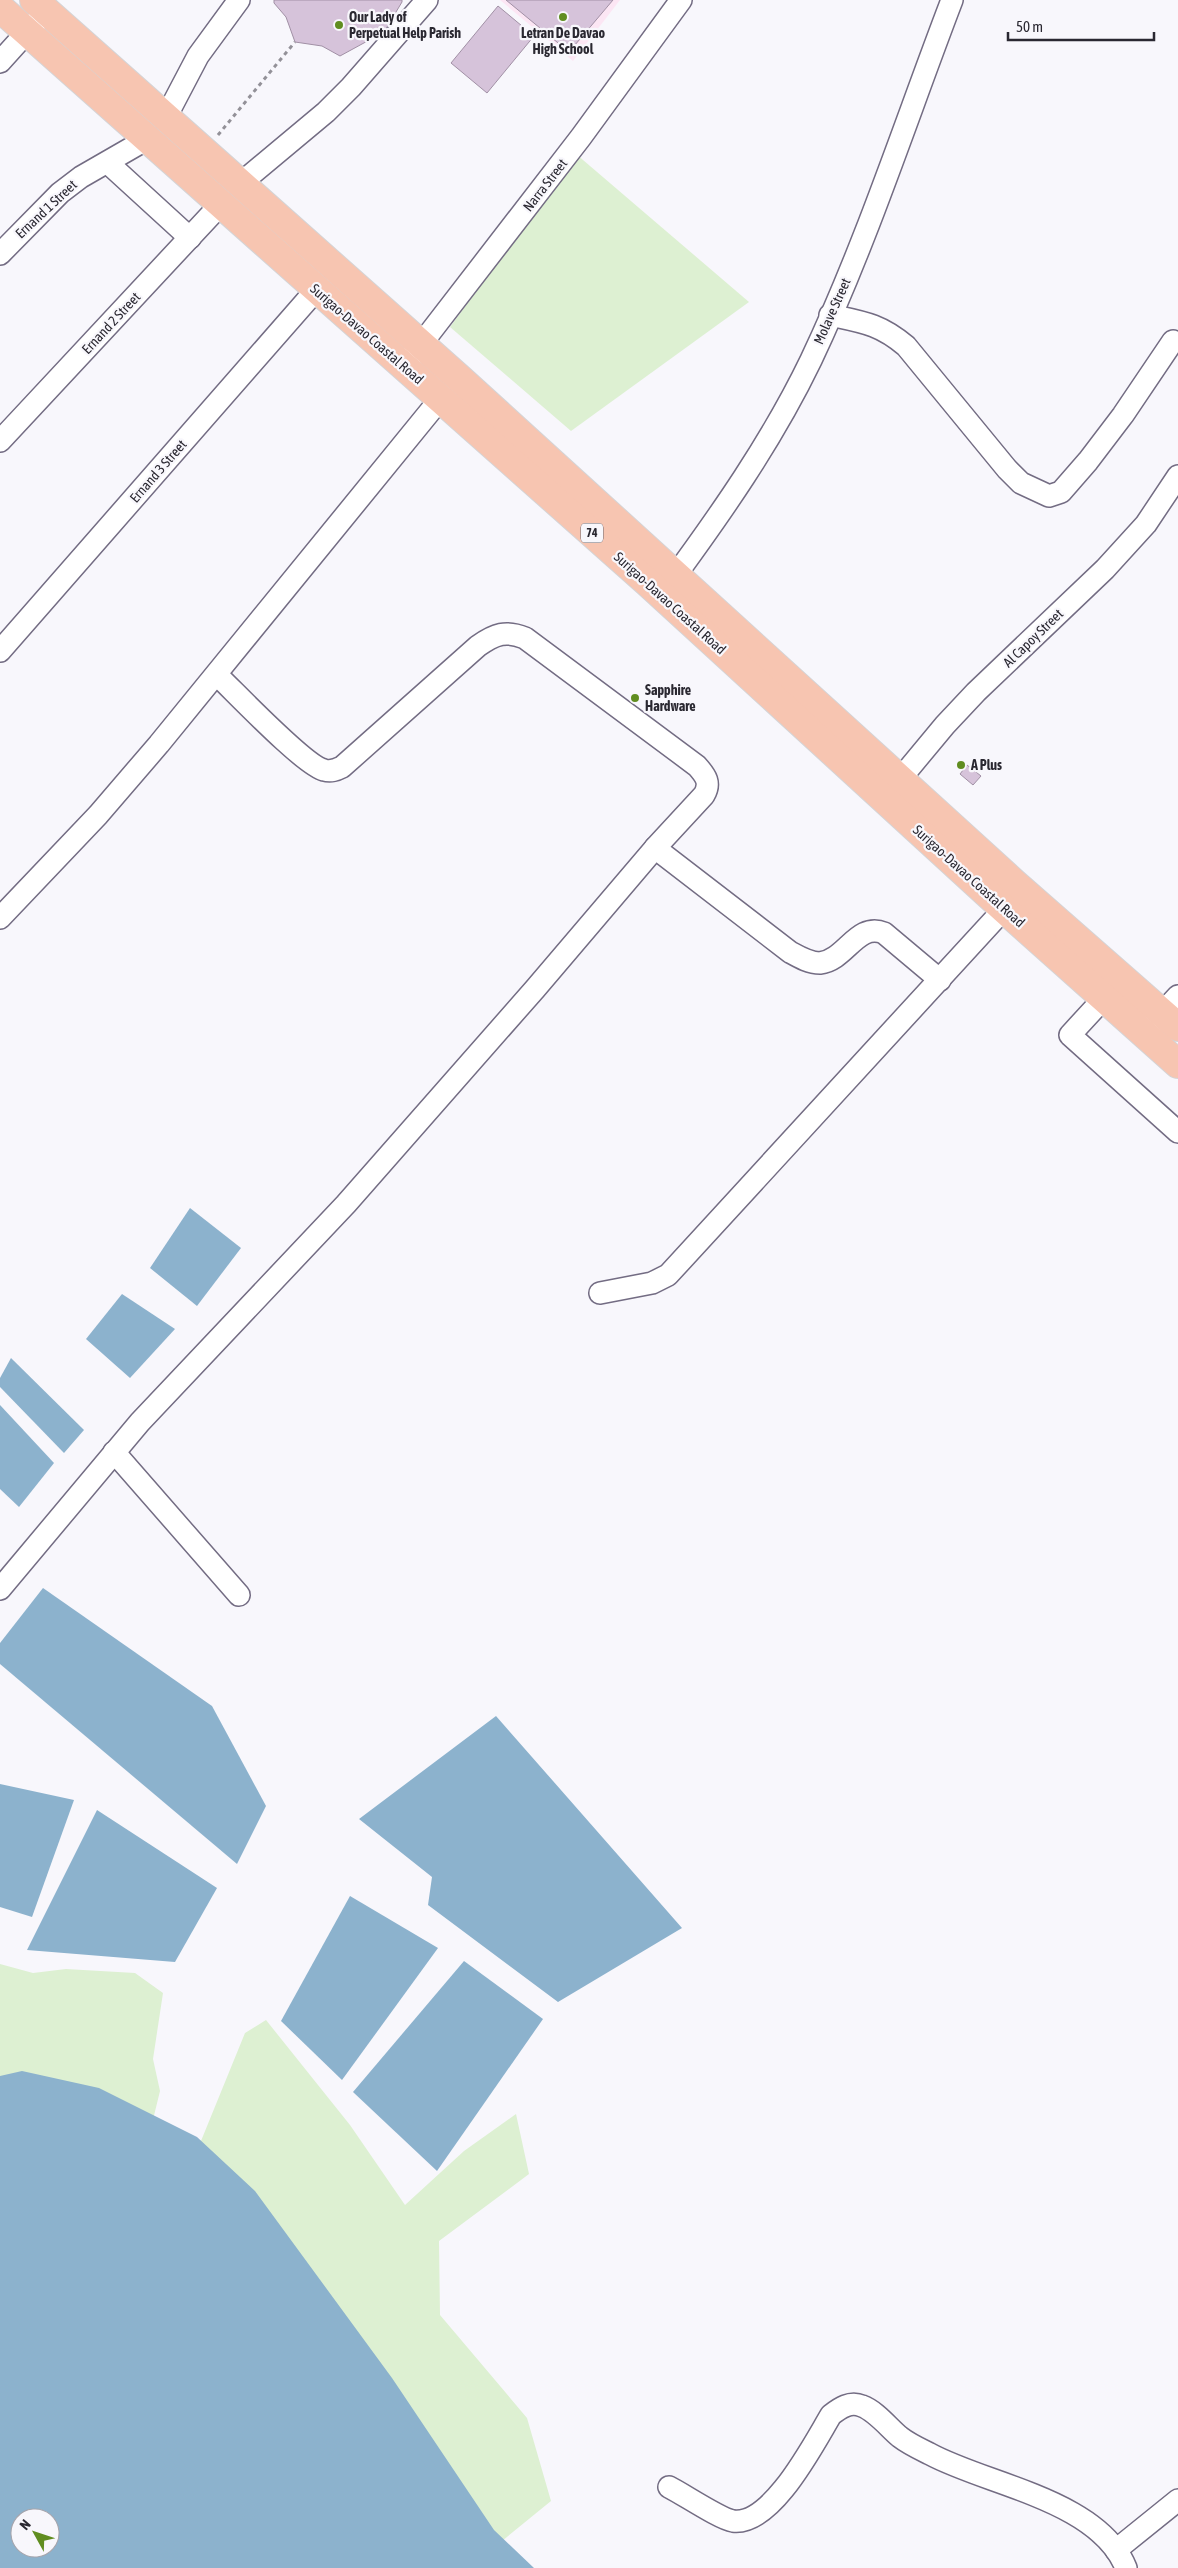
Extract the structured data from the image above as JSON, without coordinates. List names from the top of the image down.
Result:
{
  "streets": {
    "highway": ["Surigao-Davao Coastal Road", "74"],
    "street": [
      "Narra Street",
      "Ernand 1 Street",
      "Molave Street",
      "Ernand 2 Street",
      "Ernand 3 Street",
      "Al Capoy Street"
    ]
  },
  "crossings": [
    ["Narra Street", "Surigao-Davao Coastal Road"],
    ["Ernand 1 Street", "Surigao-Davao Coastal Road"],
    ["Molave Street", "Surigao-Davao Coastal Road"],
    ["Ernand 2 Street", "Surigao-Davao Coastal Road"],
    ["Surigao-Davao Coastal Road", "Ernand 3 Street"],
    ["Surigao-Davao Coastal Road", "Al Capoy Street"]
  ],
  "places": [
    "Letran De Davao High School",
    "Our Lady of Perpetual Help Parish",
    "Sapphire Hardware",
    "A Plus"
  ],
  "scale_bar": "50 m",
  "north": "top left"
}
